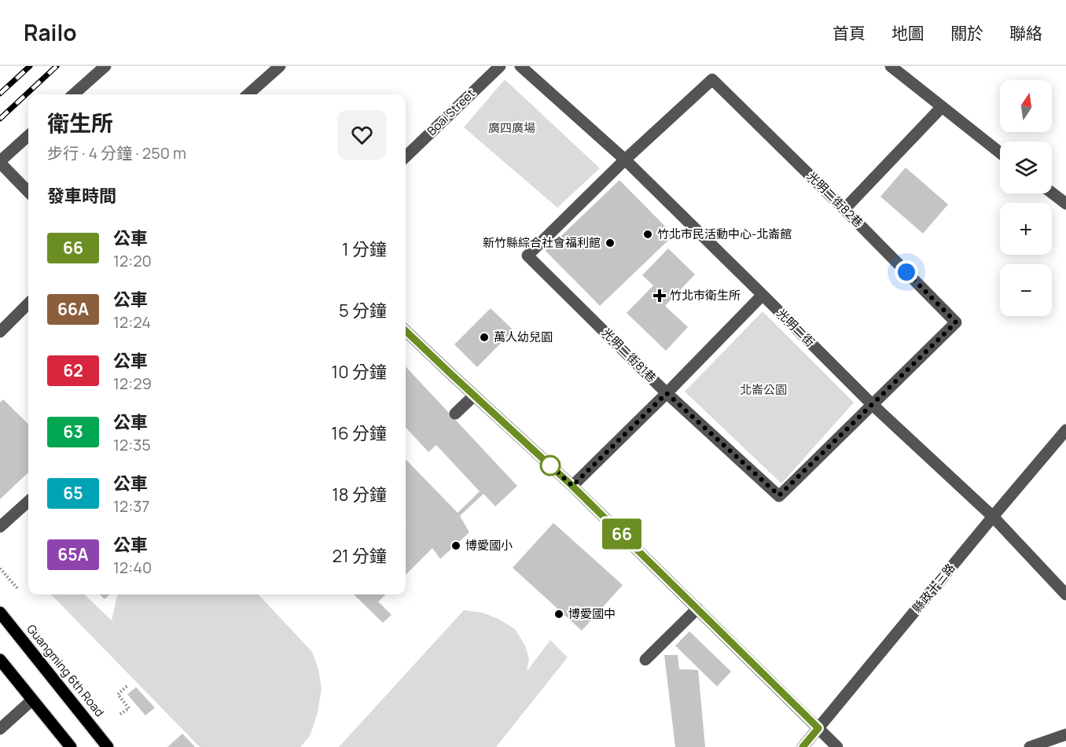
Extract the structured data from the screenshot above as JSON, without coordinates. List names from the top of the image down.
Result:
{
  "streets": {
    "main road": ["Guangming 6th Road"],
    "street": [
      "Boai Street",
      "光明二街82巷",
      "光明二街",
      "光明二街81巷",
      "縣政十三路"
    ]
  },
  "crossings": [
    ["光明二街82巷", "光明二街"],
    ["光明二街82巷", "光明二街81巷"],
    ["光明二街", "光明二街81巷"],
    ["光明二街", "縣政十三路"]
  ],
  "parks": ["廣四廣場", "北崙公園"],
  "places": {
    "other": [
      "竹北市民活動中心-北崙館",
      "新竹縣綜合社會福利館",
      "萬人幼兒園",
      "博愛國小",
      "博愛國中"
    ],
    "health": ["竹北市衛生所"]
  },
  "lines": ["bus line 66"],
  "north": "top",
  "page": {
    "header": "Railo",
    "nav": [
      "首頁",
      "地圖",
      "關於",
      "聯絡"
    ],
    "on_map": "66",
    "map_buttons": ["+", "−"],
    "heading": [
      ["衛生所", "步行 · 4 分鐘 · 250 m"],
      "發車時間"
    ],
    "list": [
      {
        "mark": "66",
        "name": "公車",
        "note": "12:20",
        "value": "1 分鐘"
      },
      {
        "mark": "66A",
        "name": "公車",
        "note": "12:24",
        "value": "5 分鐘"
      },
      {
        "mark": "62",
        "name": "公車",
        "note": "12:29",
        "value": "10 分鐘"
      },
      {
        "mark": "63",
        "name": "公車",
        "note": "12:35",
        "value": "16 分鐘"
      },
      {
        "mark": "65",
        "name": "公車",
        "note": "12:37",
        "value": "18 分鐘"
      },
      {
        "mark": "65A",
        "name": "公車",
        "note": "12:40",
        "value": "21 分鐘"
      }
    ]
  }
}
